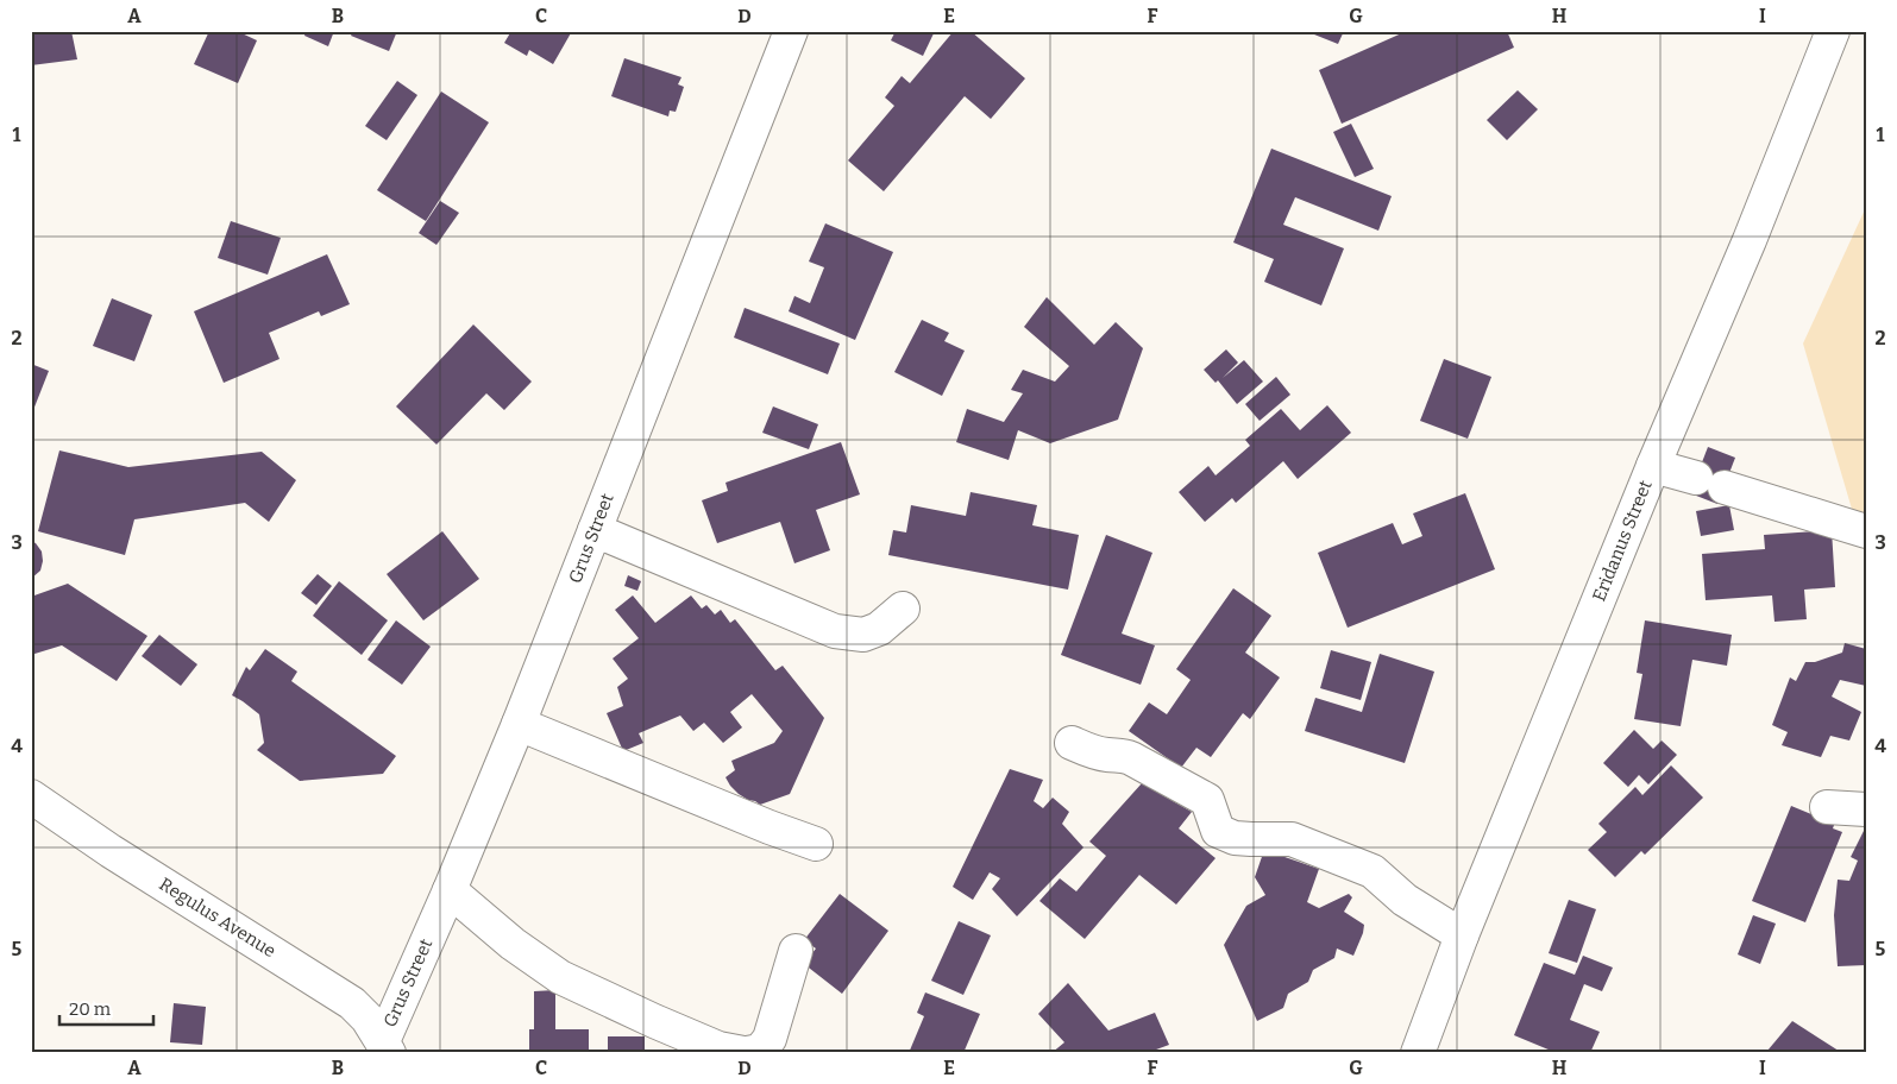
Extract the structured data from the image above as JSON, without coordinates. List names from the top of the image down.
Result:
{
  "streets": {
    "street": ["Grus Street", "Eridanus Street", "Regulus Avenue"]
  },
  "crossings": [
    ["Grus Street", "Regulus Avenue"]
  ],
  "scale_bar": "20 m",
  "grid": {
    "columns": [
      "A",
      "B",
      "C",
      "D",
      "E",
      "F",
      "G",
      "H",
      "I"
    ],
    "rows": [
      "1",
      "2",
      "3",
      "4",
      "5"
    ]
  }
}
